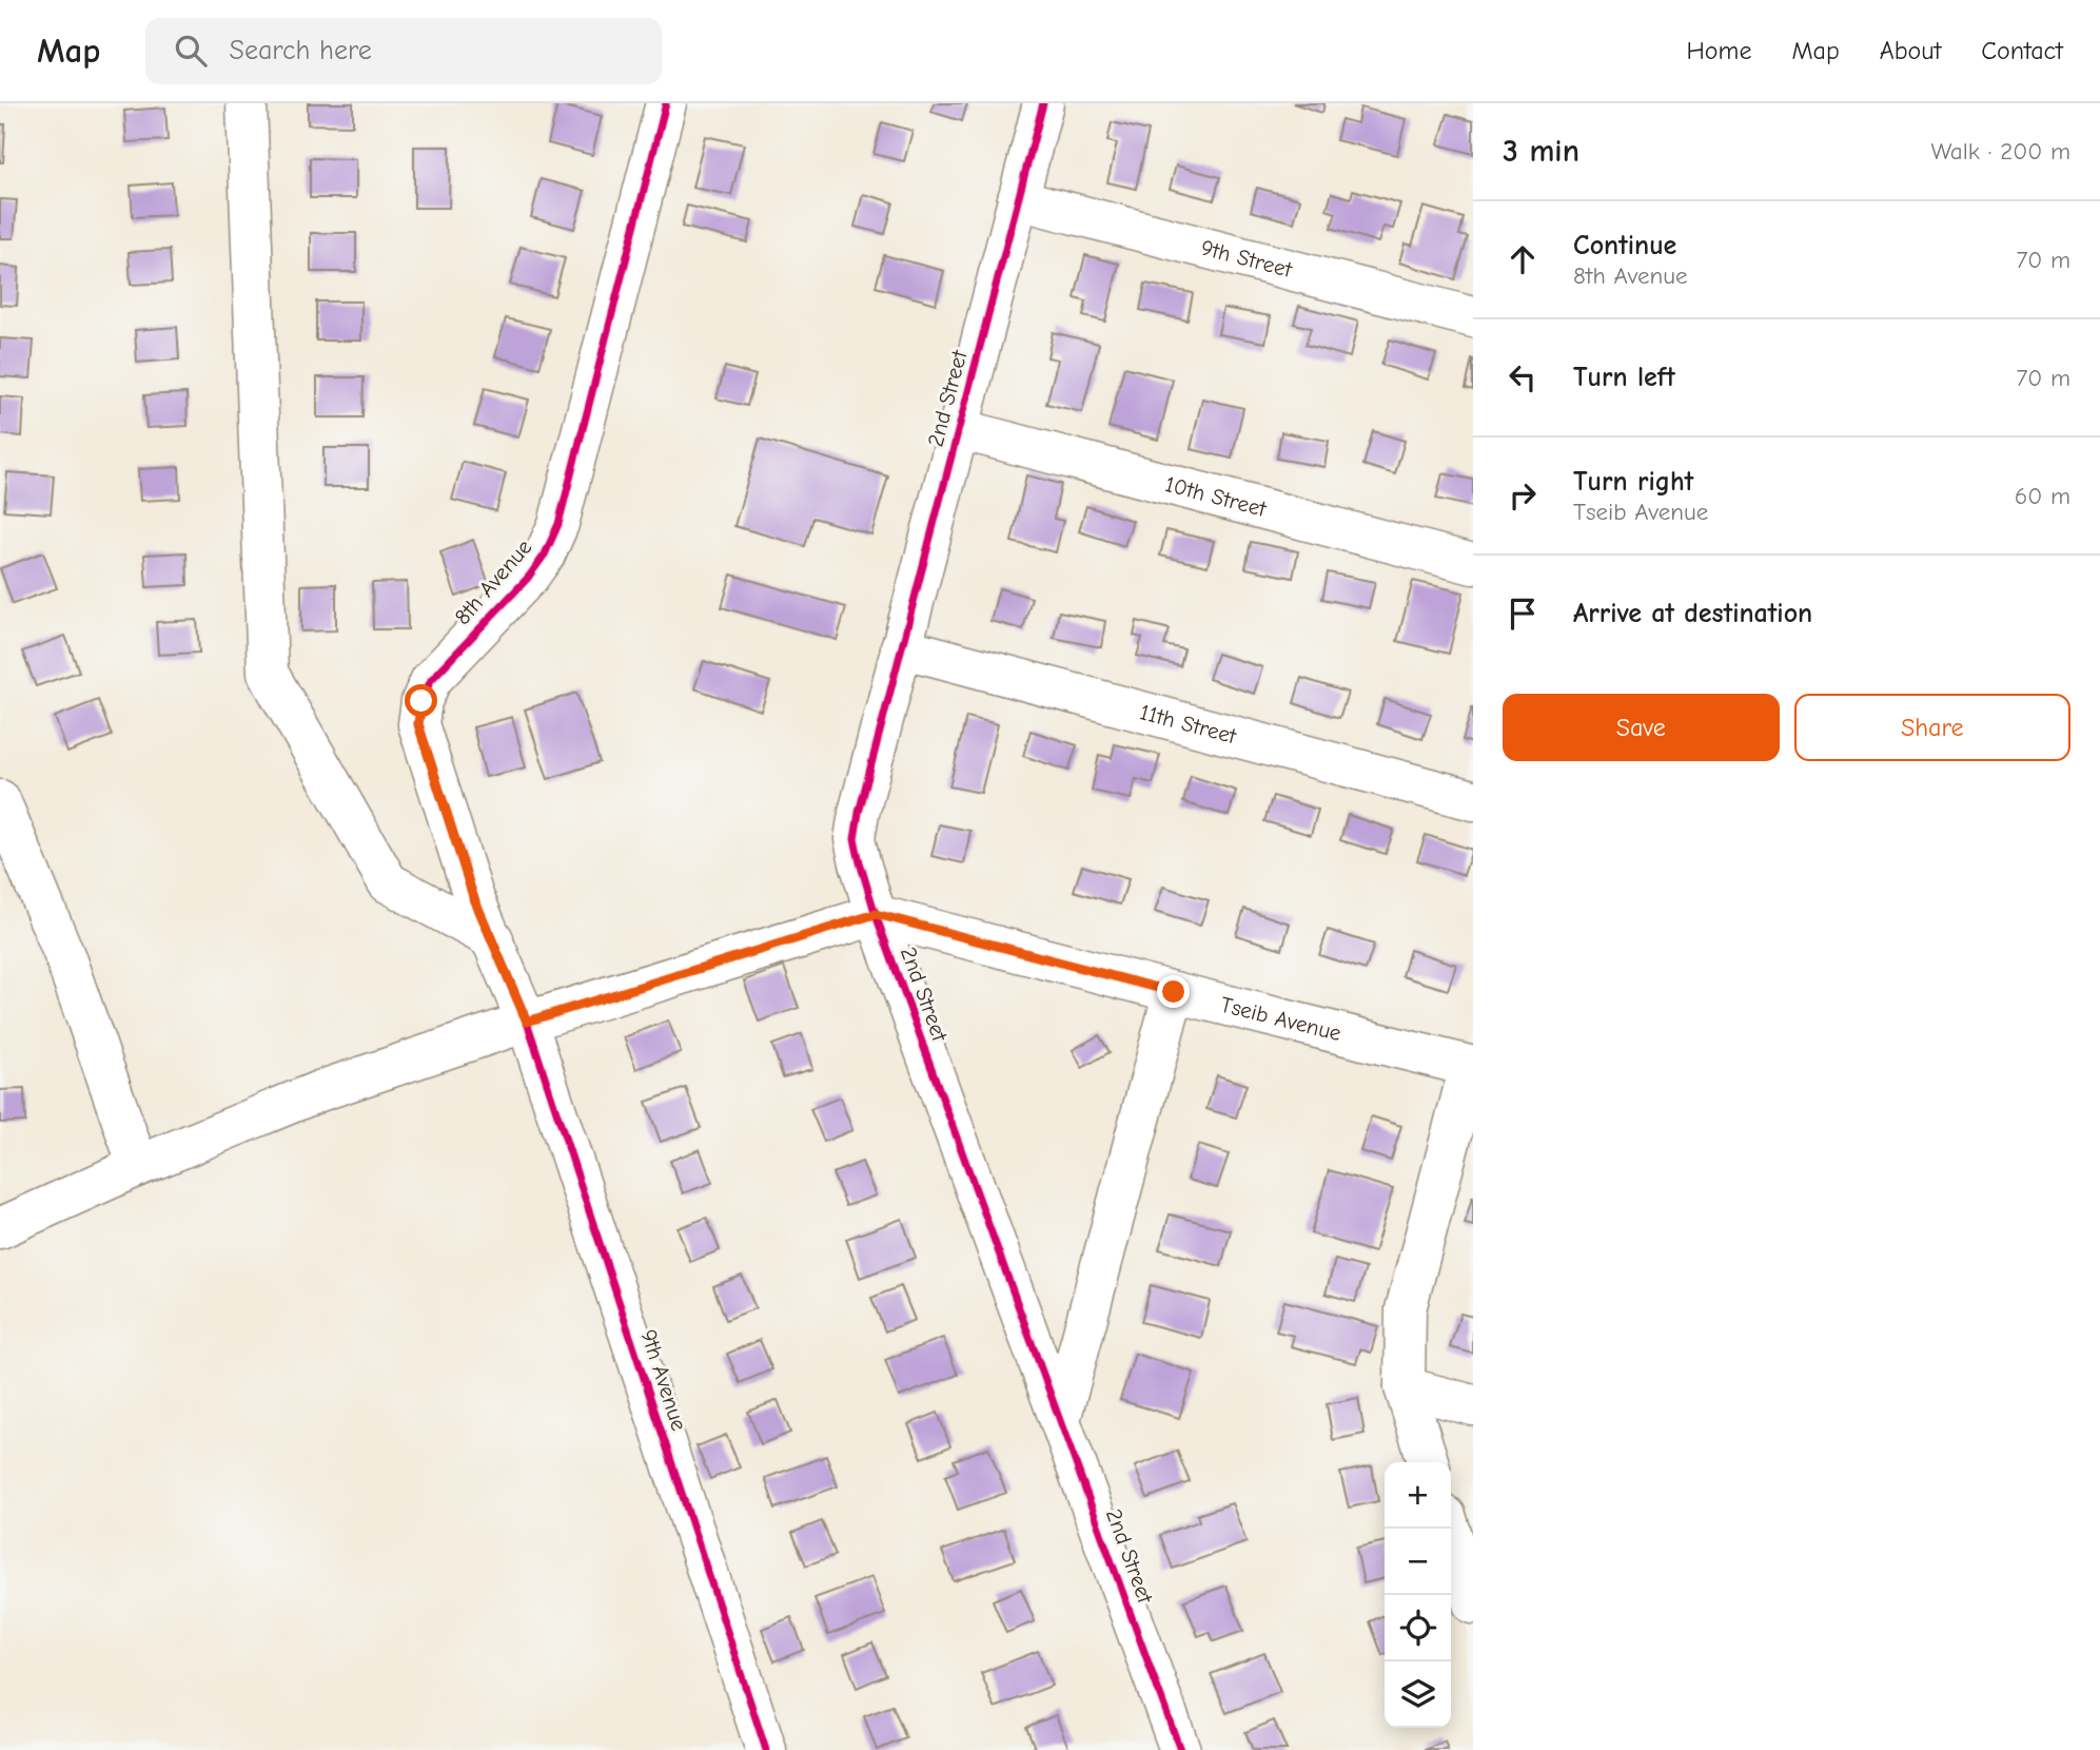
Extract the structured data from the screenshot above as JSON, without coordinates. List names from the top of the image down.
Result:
{
  "streets": {
    "street": [
      "9th Street",
      "2nd Street",
      "10th Street",
      "8th Avenue",
      "11th Street",
      "Tseib Avenue",
      "9th Avenue"
    ]
  },
  "crossings": [
    ["9th Street", "2nd Street"],
    ["2nd Street", "10th Street"],
    ["2nd Street", "11th Street"],
    ["2nd Street", "Tseib Avenue"],
    ["8th Avenue", "9th Avenue"]
  ],
  "page": {
    "header": "Map",
    "search": "Search here",
    "nav": [
      "Home",
      "Map",
      "About",
      "Contact"
    ],
    "heading": ["3 min", "Walk · 200 m"],
    "list": [
      ["Continue", "8th Avenue", "70 m"],
      ["Turn left", "70 m"],
      ["Turn right", "Tseib Avenue", "60 m"],
      "Arrive at destination"
    ],
    "buttons": ["Save", "Share"],
    "map_buttons": ["+", "−"]
  }
}
